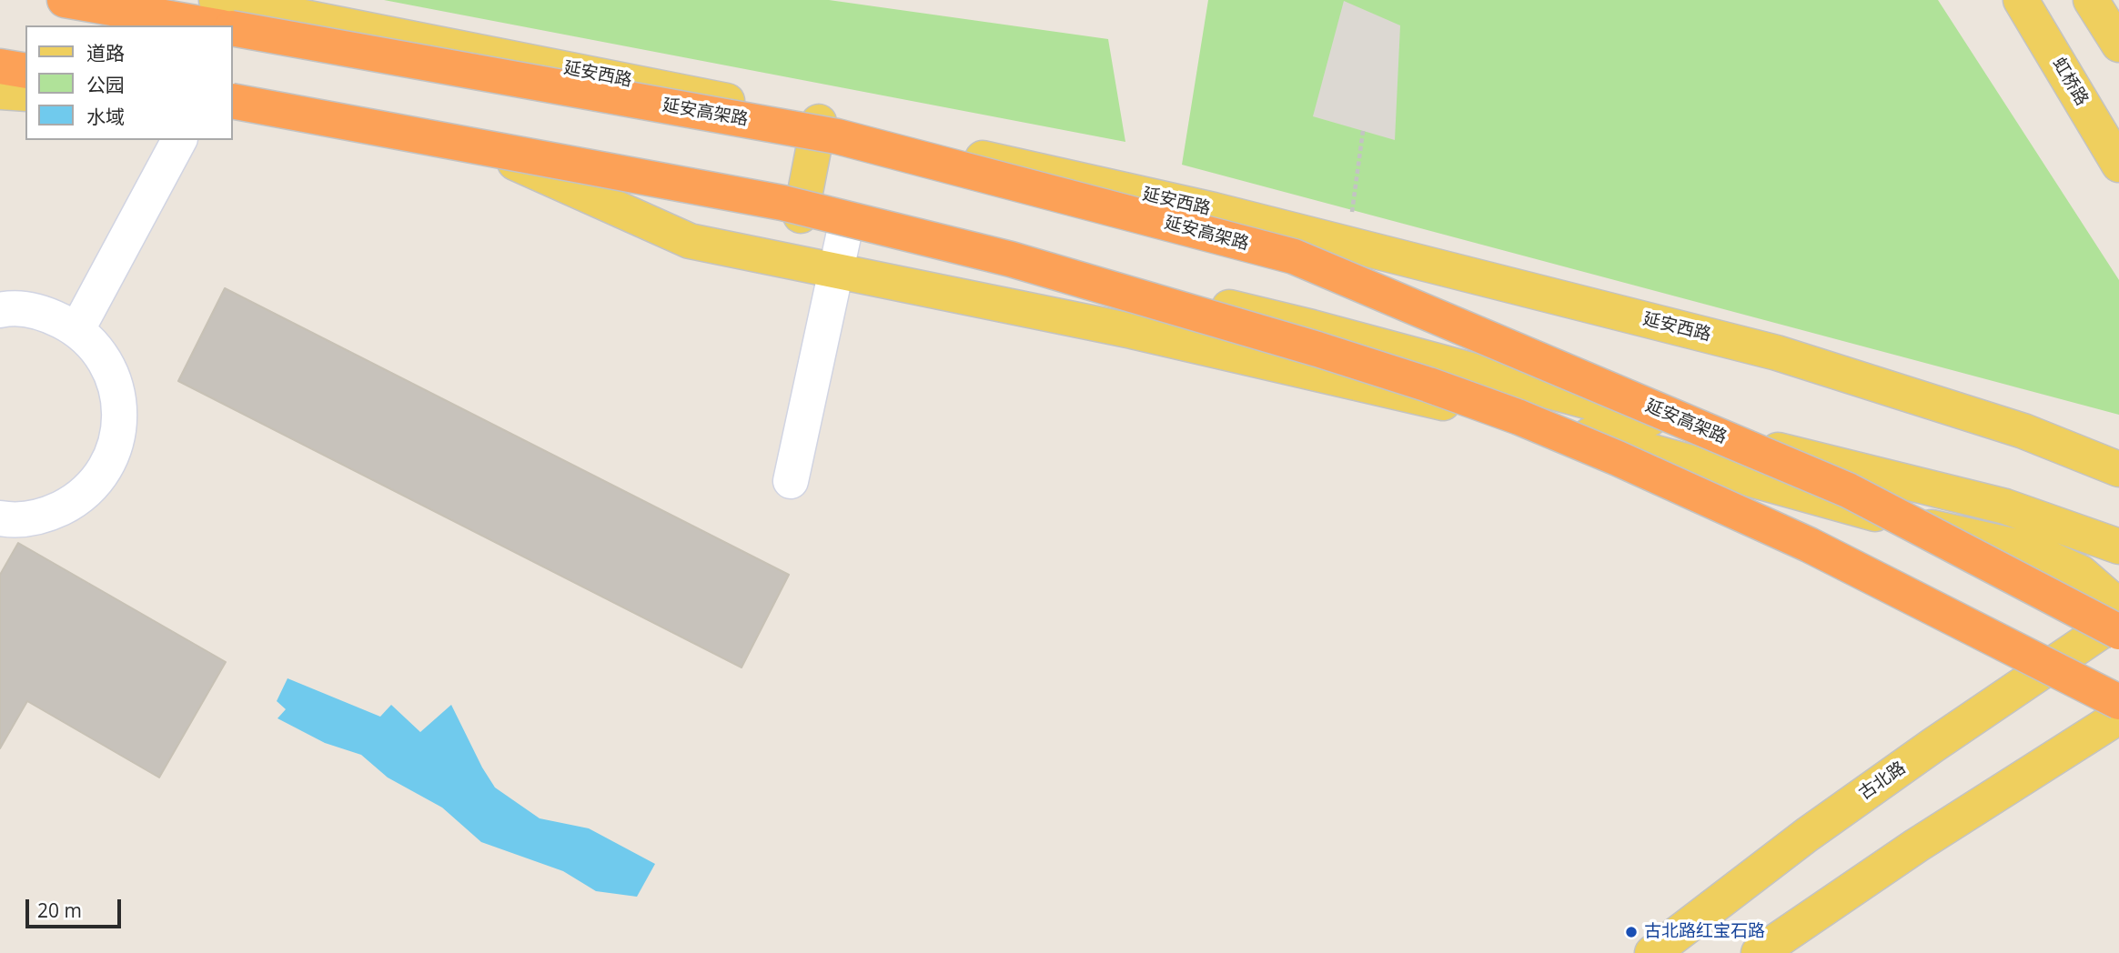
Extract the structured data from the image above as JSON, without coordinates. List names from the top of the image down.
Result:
{
  "streets": {
    "highway": ["延安高架路"],
    "main road": ["延安西路", "虹桥路", "古北路"]
  },
  "crossings": [
    ["延安高架路", "古北路"]
  ],
  "places": ["古北路红宝石路"],
  "legend": ["道路", "公园", "水域"],
  "scale_bar": "20 m"
}
